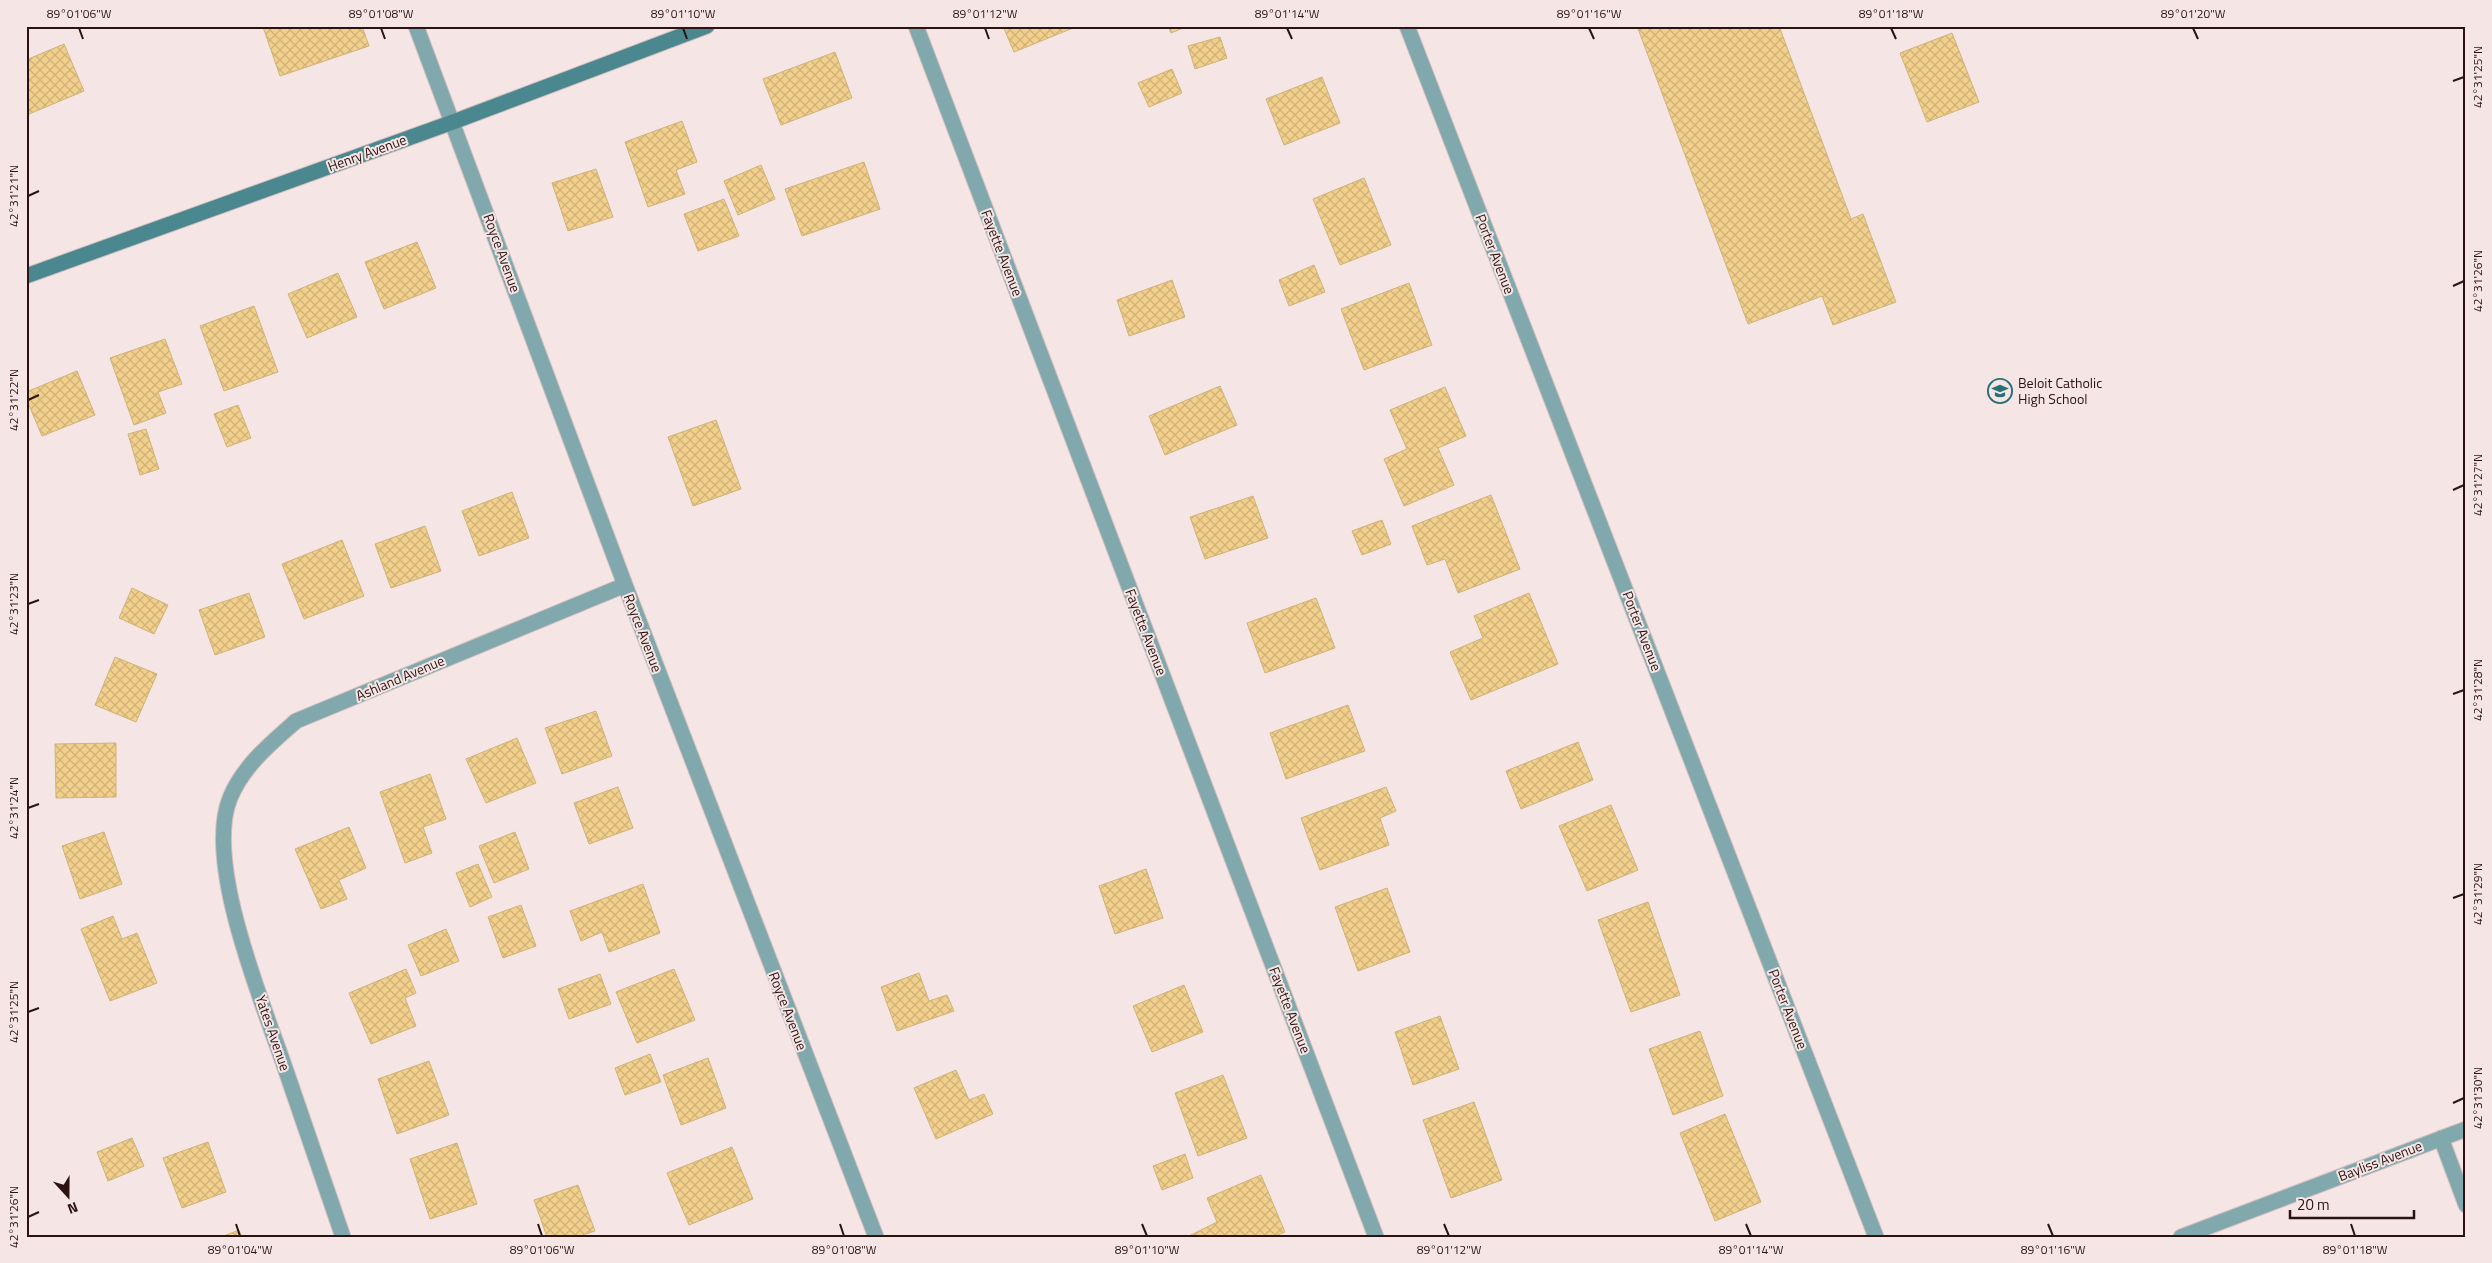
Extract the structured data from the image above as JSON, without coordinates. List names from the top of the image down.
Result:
{
  "streets": {
    "street": [
      "Henry Avenue",
      "Royce Avenue",
      "Fayette Avenue",
      "Porter Avenue",
      "Ashland Avenue",
      "Yates Avenue",
      "Bayliss Avenue"
    ]
  },
  "crossings": [
    ["Henry Avenue", "Royce Avenue"],
    ["Royce Avenue", "Ashland Avenue"],
    ["Ashland Avenue", "Yates Avenue"]
  ],
  "places": {
    "school or university": ["Beloit Catholic High School"]
  },
  "scale_bar": "20 m",
  "north": "bottom",
  "coordinates": [
    "89°01'06\"W",
    "89°01'08\"W",
    "89°01'10\"W",
    "89°01'12\"W",
    "89°01'14\"W",
    "89°01'16\"W",
    "89°01'18\"W",
    "89°01'20\"W",
    "42°31'25\"N",
    "42°31'21\"N",
    "42°31'26\"N",
    "42°31'22\"N",
    "42°31'27\"N",
    "42°31'23\"N",
    "42°31'28\"N",
    "42°31'24\"N",
    "42°31'29\"N",
    "42°31'30\"N",
    "89°01'04\"W"
  ]
}
